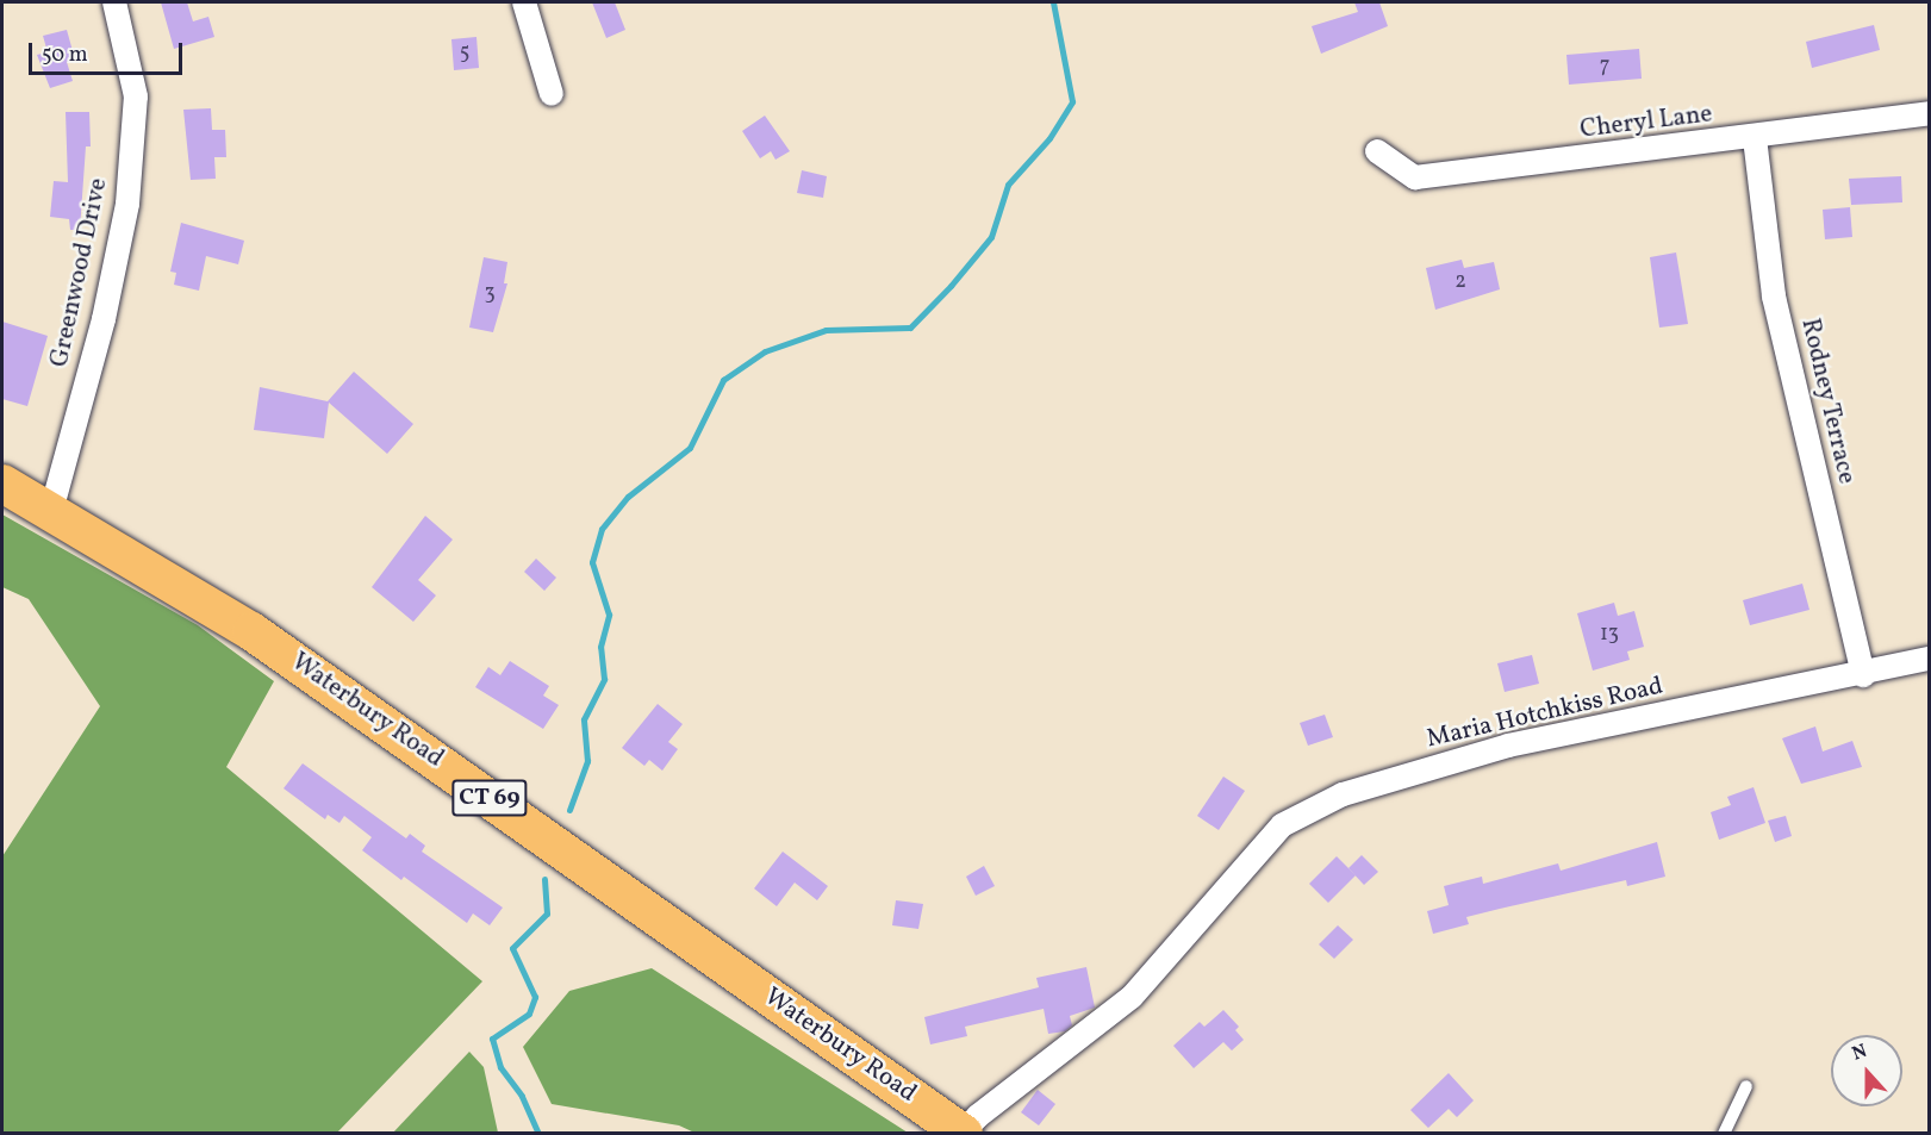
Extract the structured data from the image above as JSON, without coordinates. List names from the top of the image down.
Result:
{
  "streets": {
    "main road": ["Waterbury Road", "CT 69"],
    "street": [
      "Cheryl Lane",
      "Greenwood Drive",
      "Rodney Terrace",
      "Maria Hotchkiss Road"
    ]
  },
  "crossings": [
    ["Cheryl Lane", "Rodney Terrace"],
    ["Greenwood Drive", "Waterbury Road"],
    ["Rodney Terrace", "Maria Hotchkiss Road"],
    ["Waterbury Road", "Maria Hotchkiss Road"]
  ],
  "house_numbers": [
    "5",
    "7",
    "2",
    "3",
    "13"
  ],
  "scale_bar": "50 m",
  "north": "top"
}
